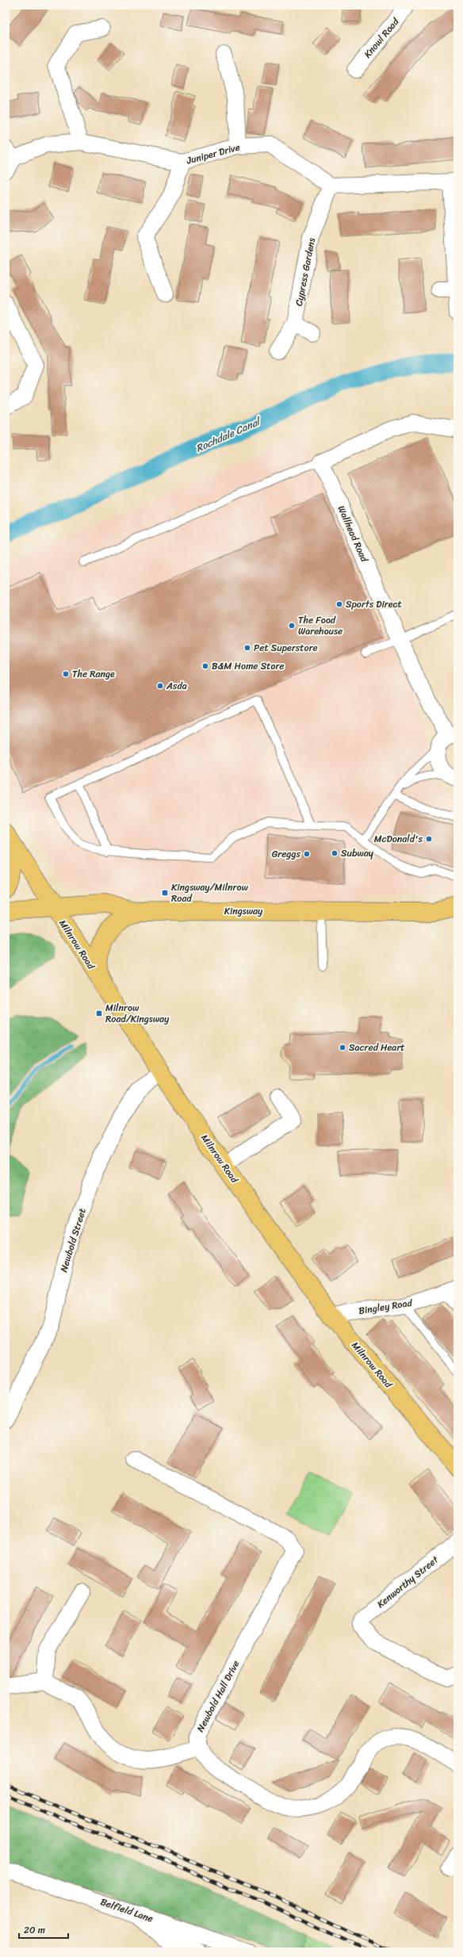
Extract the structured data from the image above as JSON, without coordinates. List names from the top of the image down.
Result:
{
  "streets": {
    "main road": ["Kingsway", "Milnrow Road"],
    "street": [
      "Knowl Road",
      "Juniper Drive",
      "Cypress Gardens",
      "Wallhead Road",
      "Newbold Street",
      "Bingley Road",
      "Kenworthy Street",
      "Newbold Hall Drive",
      "Belfield Lane"
    ]
  },
  "crossings": [
    ["Juniper Drive", "Cypress Gardens"],
    ["Kingsway", "Milnrow Road"],
    ["Milnrow Road", "Newbold Street"],
    ["Milnrow Road", "Bingley Road"]
  ],
  "water": ["Rochdale Canal"],
  "places": {
    "other": [
      "Sports Direct",
      "The Food Warehouse",
      "Pet Superstore",
      "B&M Home Store",
      "The Range",
      "Asda",
      "McDonald's",
      "Subway",
      "Greggs",
      "Sacred Heart"
    ],
    "transit": ["Kingsway/Milnrow Road", "Milnrow Road/Kingsway"]
  },
  "scale_bar": "20 m"
}
